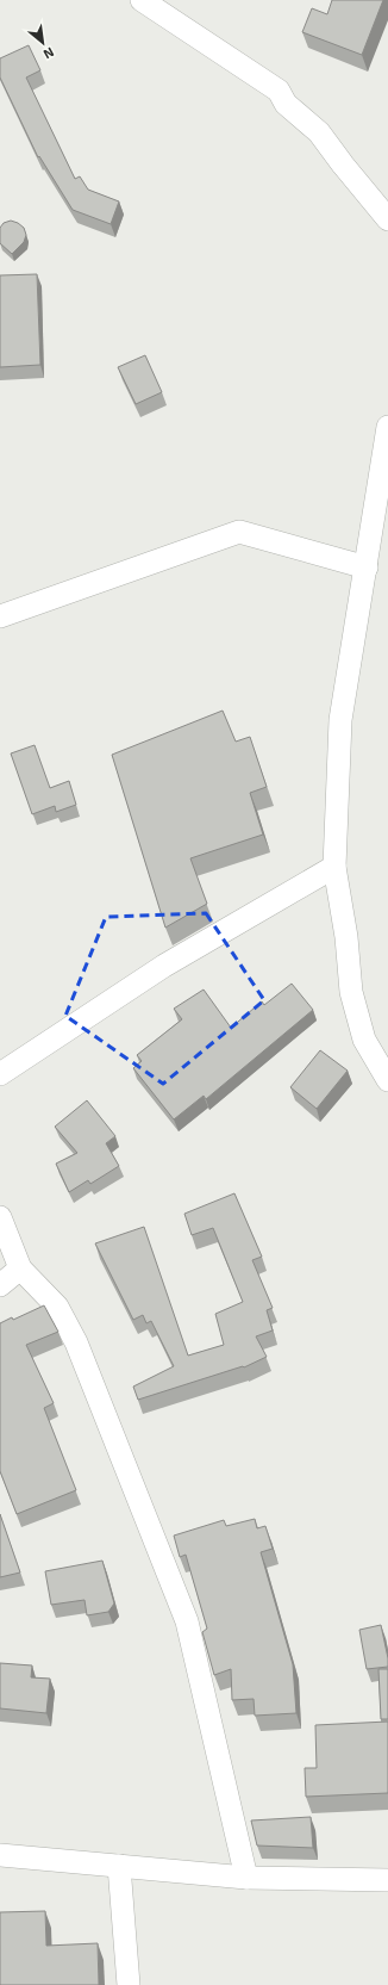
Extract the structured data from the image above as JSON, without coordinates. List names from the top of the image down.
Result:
{
  "north": "bottom right"
}
